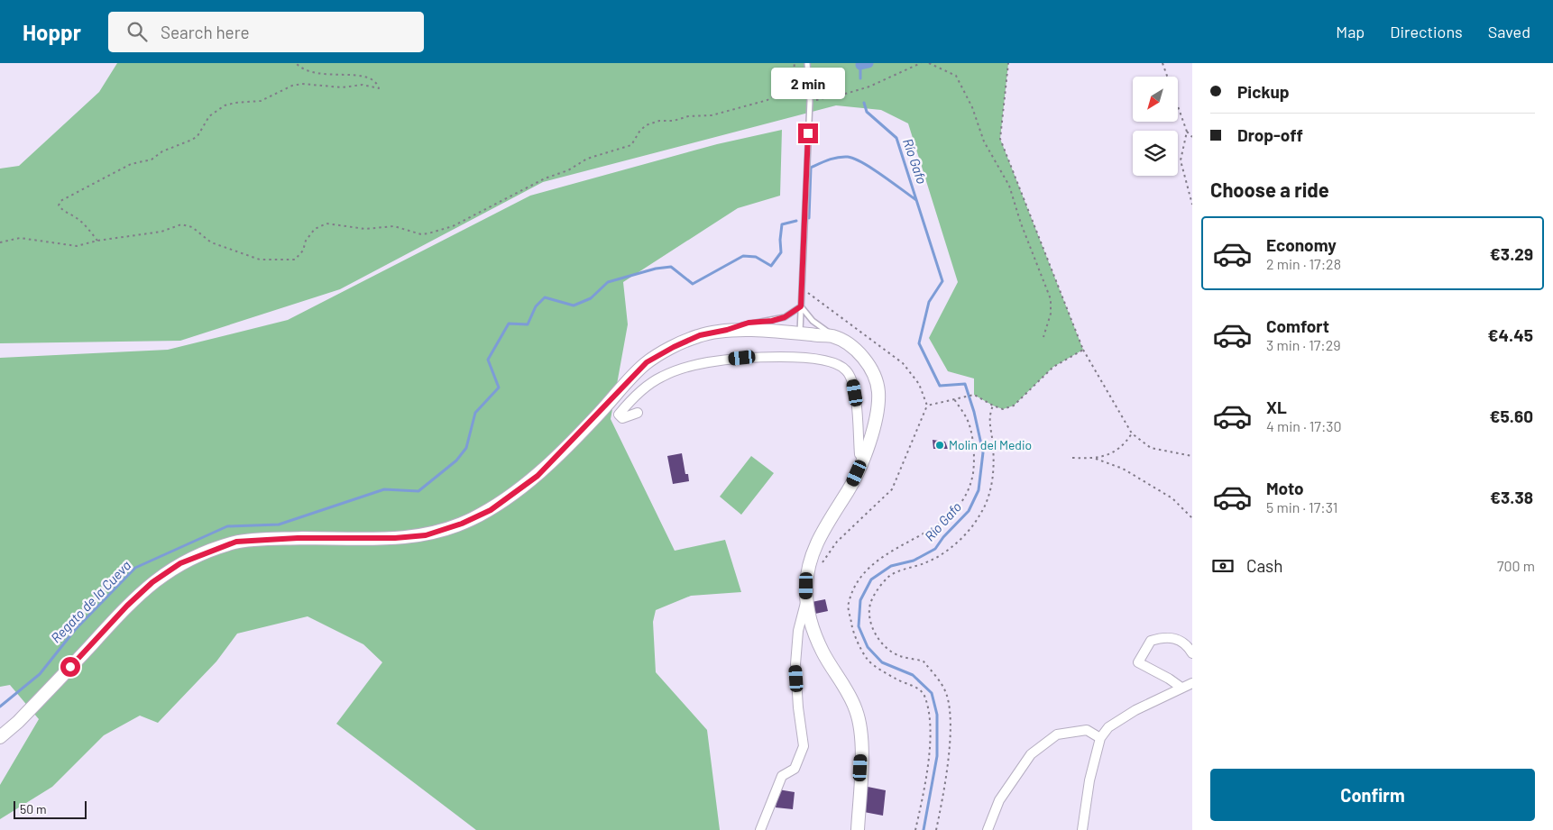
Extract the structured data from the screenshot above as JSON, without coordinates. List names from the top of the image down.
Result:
{
  "water": ["Río Gafo", "Regato de la Cueva"],
  "places": ["Molin del Medio"],
  "scale_bar": "50 m",
  "north": "bottom left",
  "page": {
    "header": "Hoppr",
    "search": "Search here",
    "nav": ["Map", "Directions", "Saved"],
    "banner": ["Pickup", "Drop-off"],
    "bubble": "2 min",
    "heading": "Choose a ride",
    "list": [
      {
        "name": "Economy",
        "note": "2 min · 17:28",
        "value": "€3.29"
      },
      {
        "name": "Comfort",
        "note": "3 min · 17:29",
        "value": "€4.45"
      },
      {
        "name": "XL",
        "note": "4 min · 17:30",
        "value": "€5.60"
      },
      {
        "name": "Moto",
        "note": "5 min · 17:31",
        "value": "€3.38"
      }
    ],
    "pay": ["Cash", "700 m"],
    "buttons": "Confirm",
    "scale": "50 m"
  }
}
